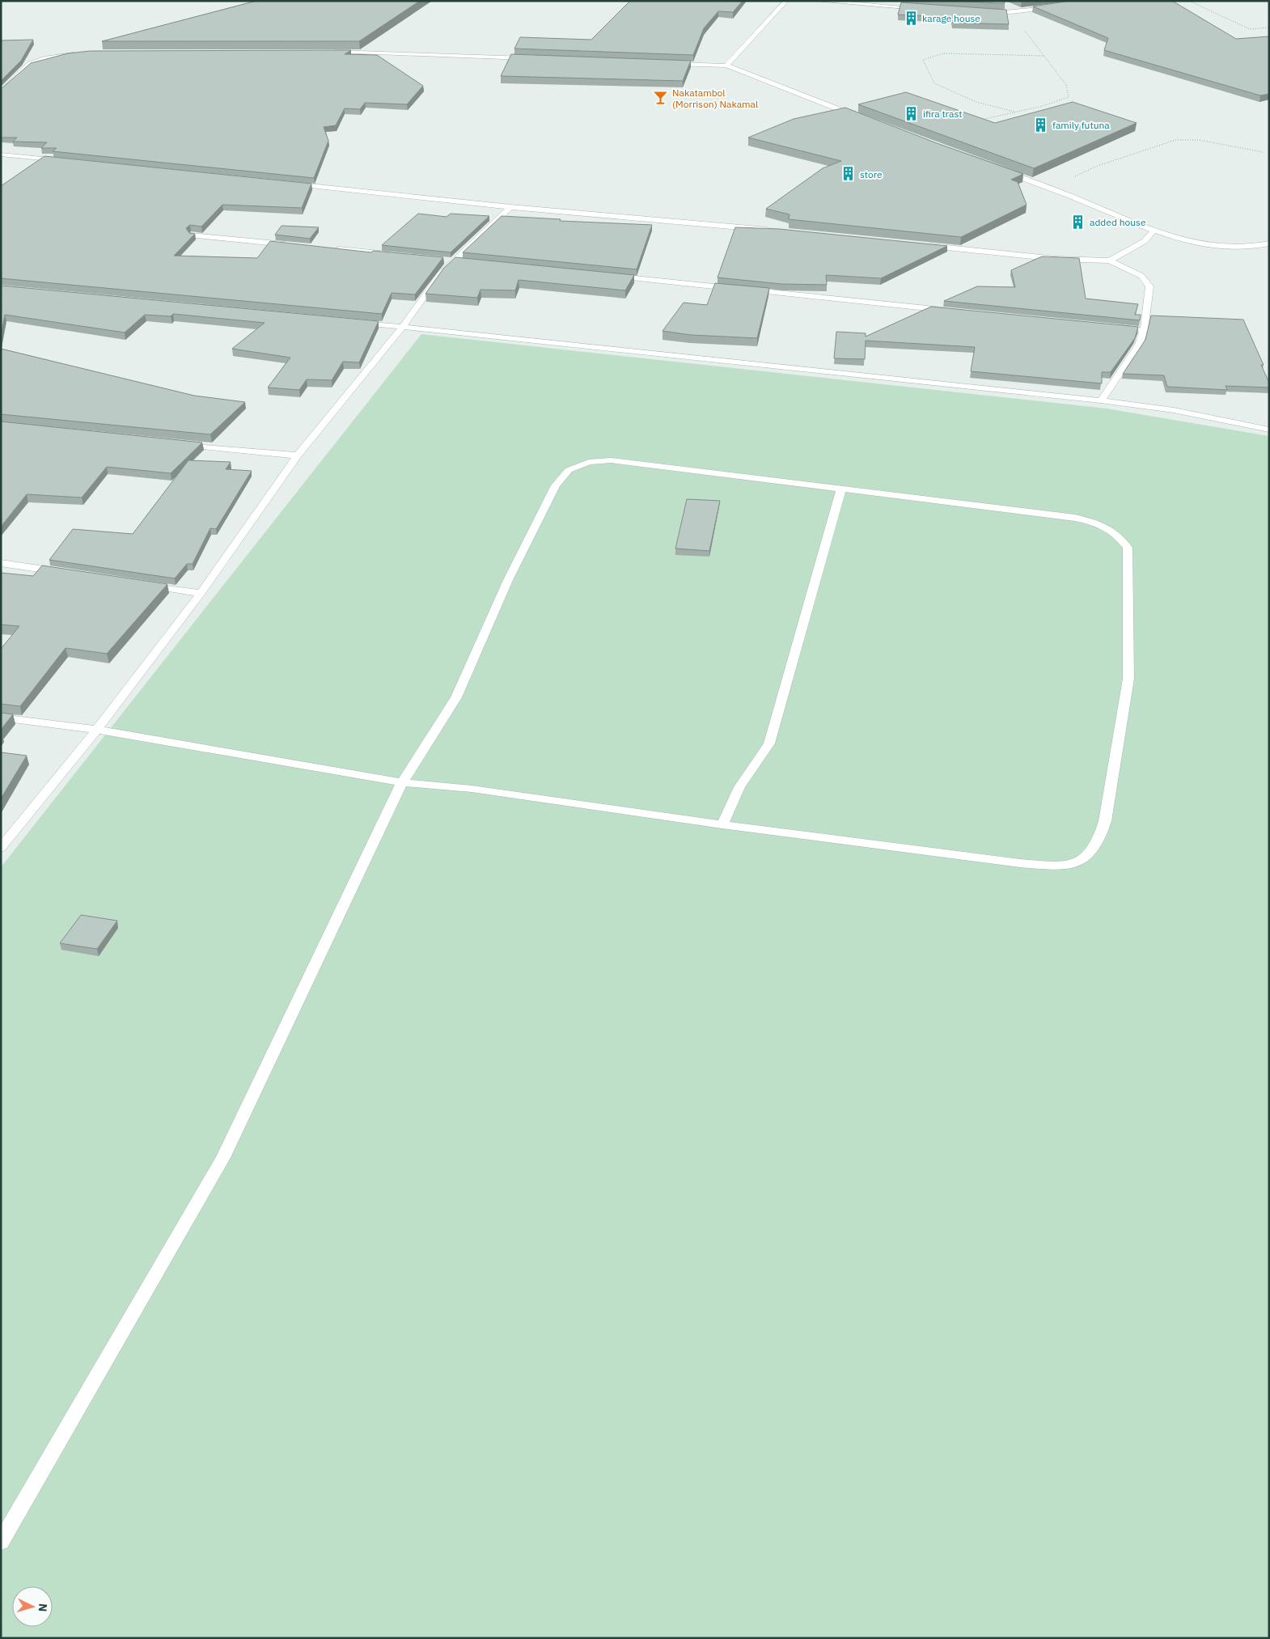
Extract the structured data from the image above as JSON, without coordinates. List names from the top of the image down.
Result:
{
  "places": {
    "building": [
      "karage house",
      "ifira trast",
      "family futuna",
      "store",
      "added house"
    ],
    "bar": ["Nakatambol (Morrison) Nakamal"]
  },
  "north": "right"
}
